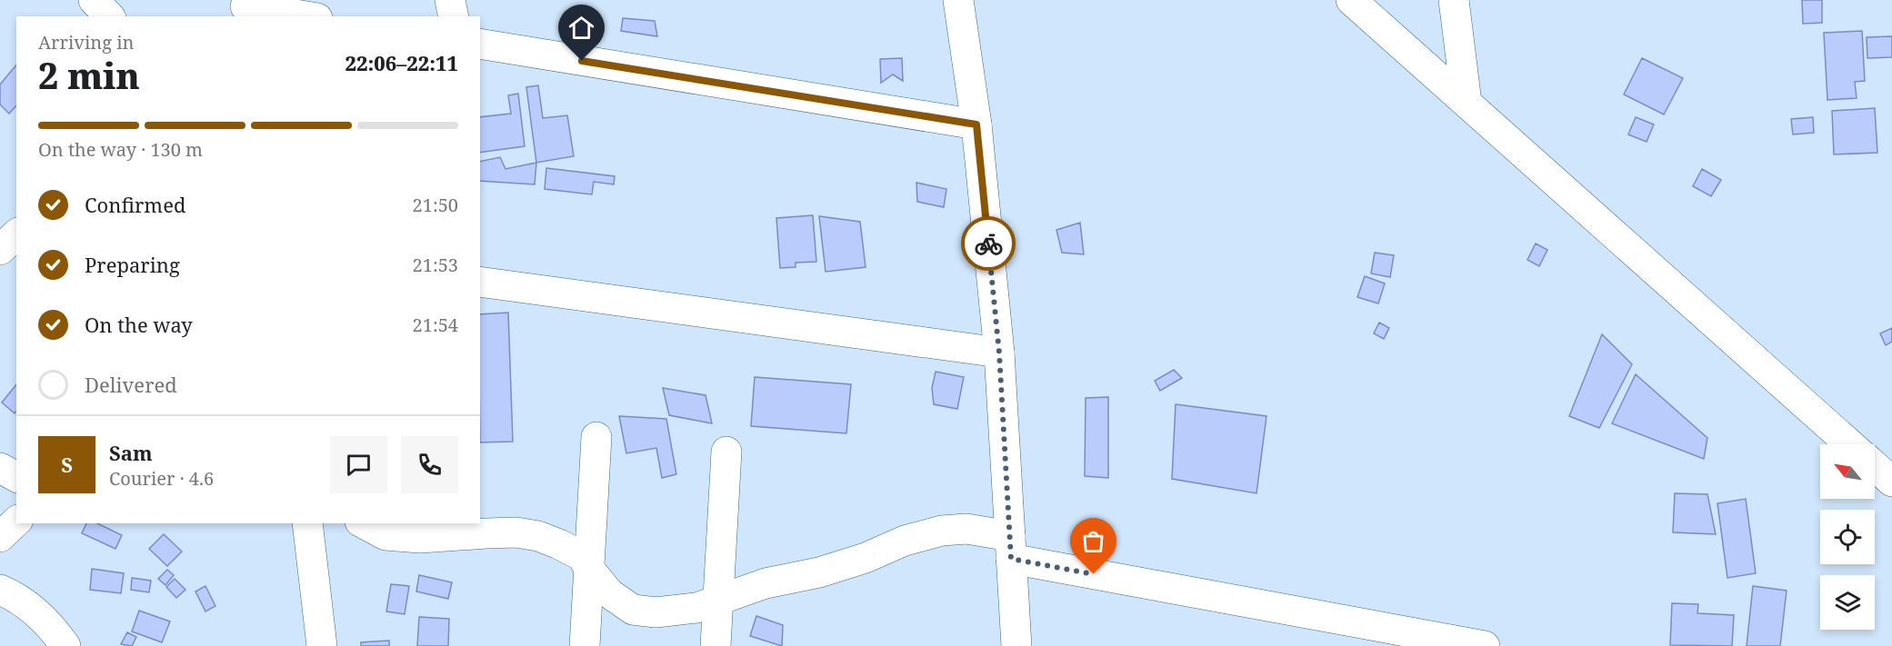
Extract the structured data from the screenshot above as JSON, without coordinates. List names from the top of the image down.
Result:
{
  "north": "top left",
  "page": {
    "heading": ["2 min", "Arriving in", "22:06–22:11"],
    "panel": ["Sam", "Courier · 4.6"],
    "bar": "On the way · 130 m",
    "list": [
      ["Confirmed", "21:50"],
      ["Preparing", "21:53"],
      ["On the way", "21:54"],
      "Delivered"
    ],
    "round": "S"
  }
}
